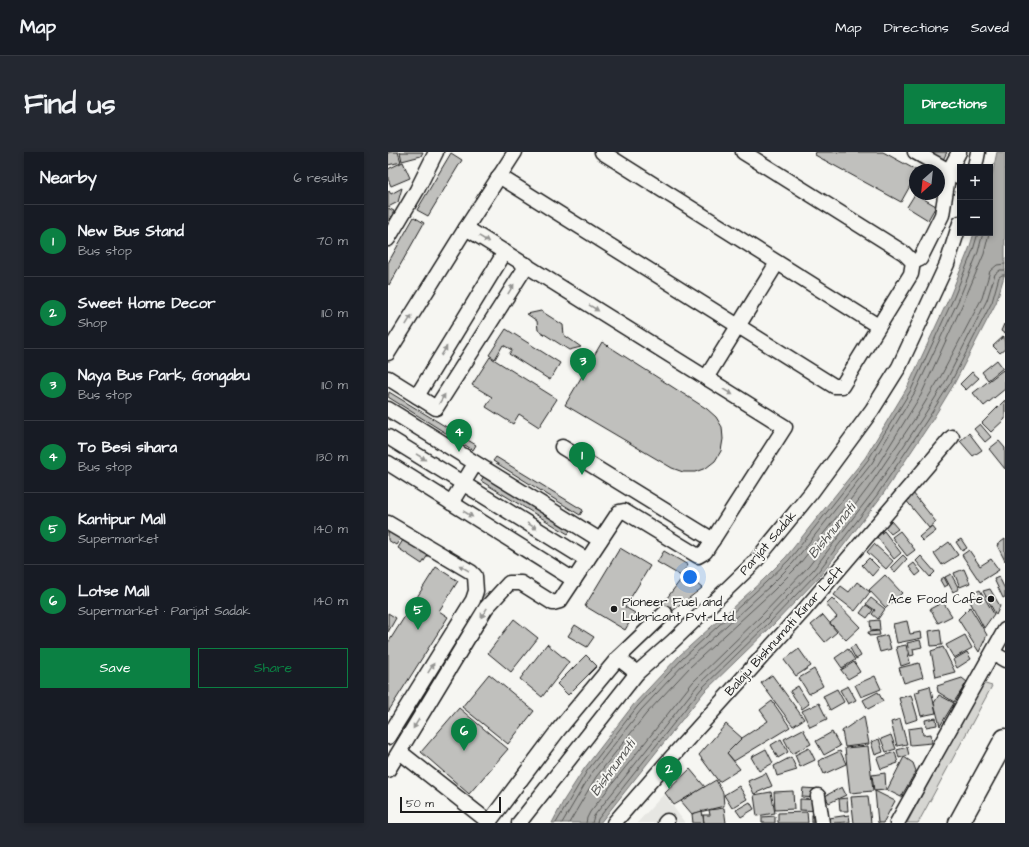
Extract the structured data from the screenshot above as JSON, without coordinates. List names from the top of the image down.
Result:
{
  "streets": {
    "street": ["Parijat Sadak", "Balaju Bishnumati Kinar Left"]
  },
  "water": ["Bishnumati"],
  "places": ["Ace Food Cafe", "Pioneer Fuel and Lubricant Pvt. Ltd."],
  "scale_bar": "50 m",
  "north": "bottom left",
  "page": {
    "header": "Map",
    "nav": ["Map", "Directions", "Saved"],
    "buttons": [
      "Directions",
      ["Save", "Share"]
    ],
    "title": "Find us",
    "heading": ["Nearby", "6 results"],
    "map_buttons": ["+", "−"],
    "list": [
      {
        "mark": "1",
        "name": "New Bus Stand",
        "note": "Bus stop",
        "value": "70 m"
      },
      {
        "mark": "2",
        "name": "Sweet Home Decor",
        "note": "Shop",
        "value": "110 m"
      },
      {
        "mark": "3",
        "name": "Naya Bus Park, Gongabu",
        "note": "Bus stop",
        "value": "110 m"
      },
      {
        "mark": "4",
        "name": "To Besi sihara",
        "note": "Bus stop",
        "value": "130 m"
      },
      {
        "mark": "5",
        "name": "Kantipur Mall",
        "note": "Supermarket",
        "value": "140 m"
      },
      {
        "mark": "6",
        "name": "Lotse Mall",
        "note": "Supermarket · Parijat Sadak",
        "value": "140 m"
      }
    ],
    "pins": [
      "3",
      "4",
      "1",
      "5",
      "6",
      "2"
    ],
    "scale": "50 m"
  }
}
